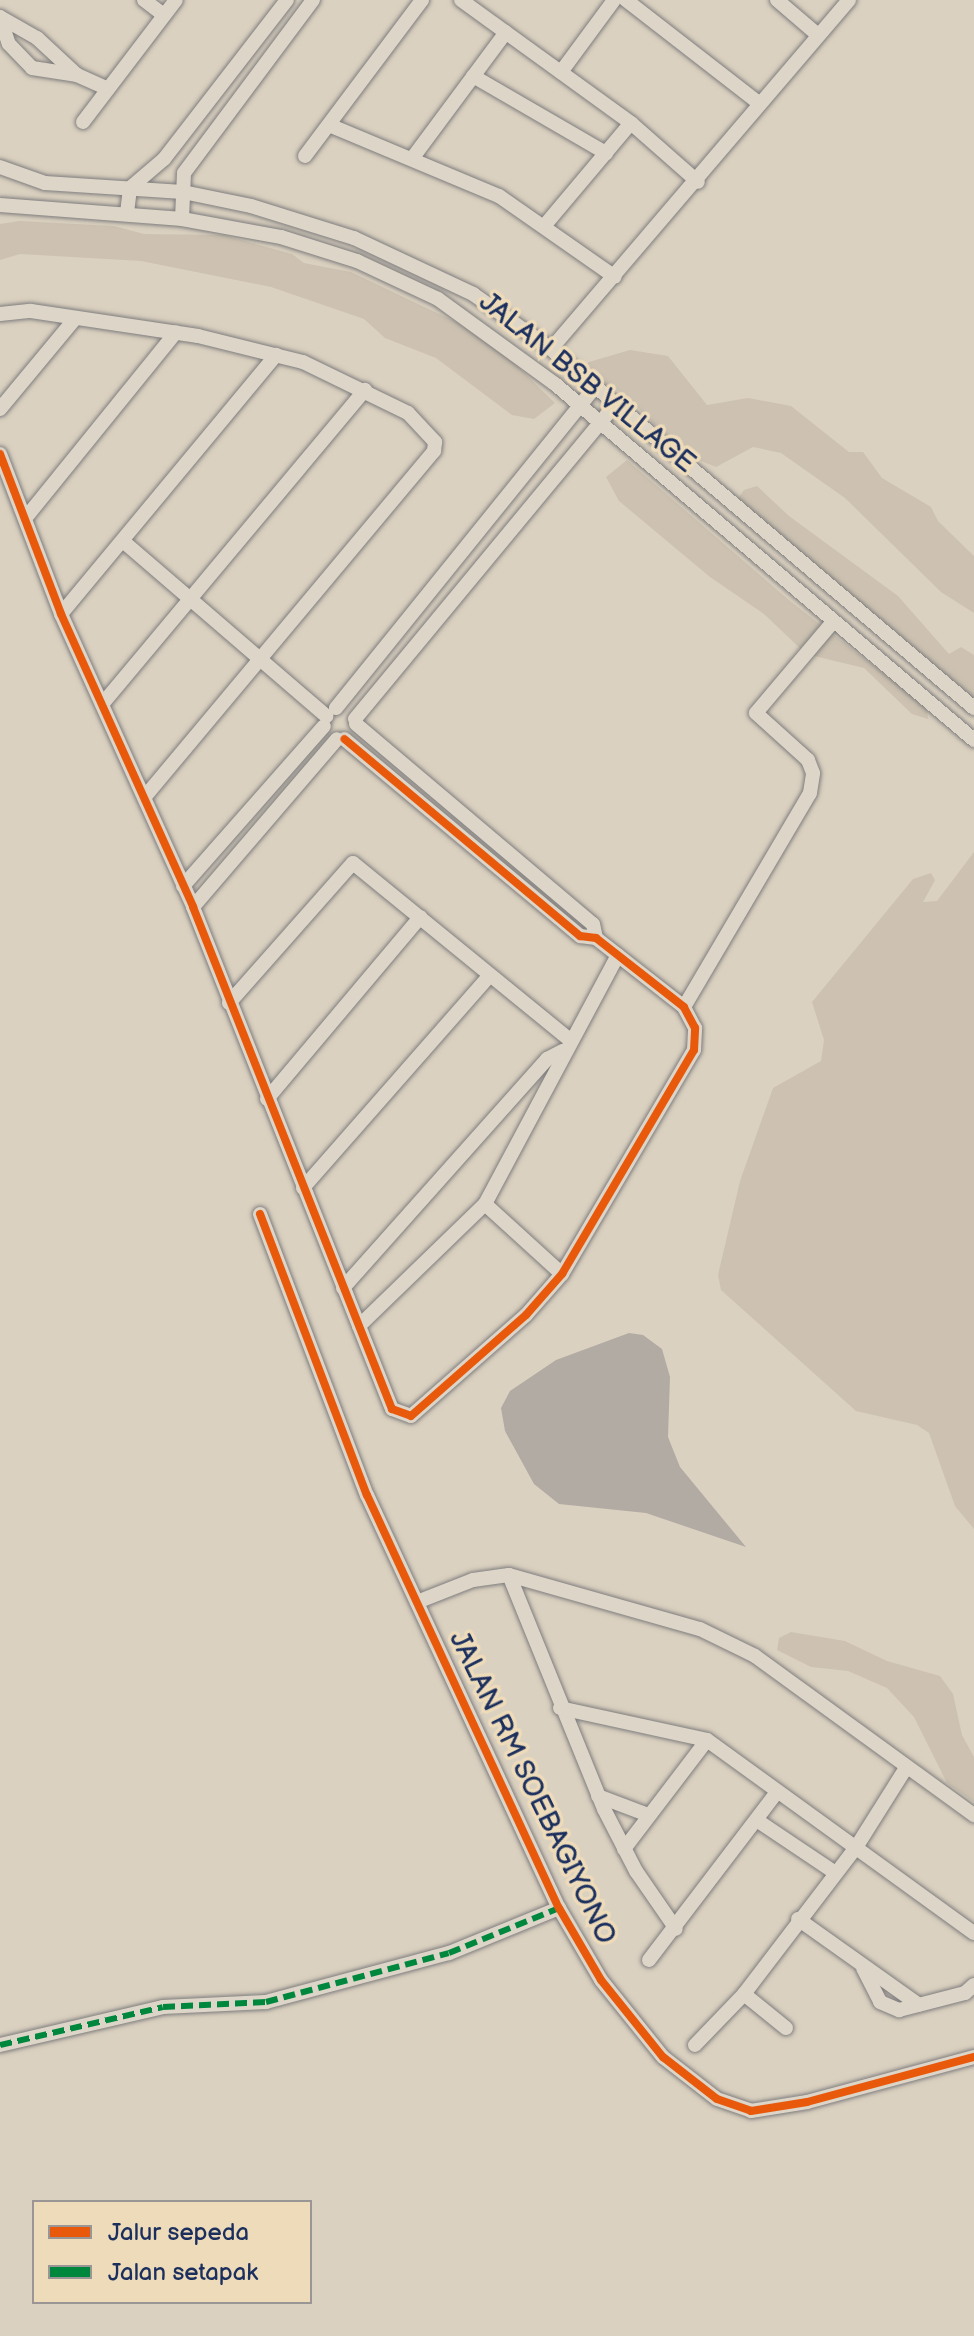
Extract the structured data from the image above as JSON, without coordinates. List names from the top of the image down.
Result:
{
  "streets": {
    "street": ["JALAN BSB VILLAGE", "JALAN RM SOEBAGIYONO"]
  },
  "legend": ["Jalur sepeda", "Jalan setapak"]
}
